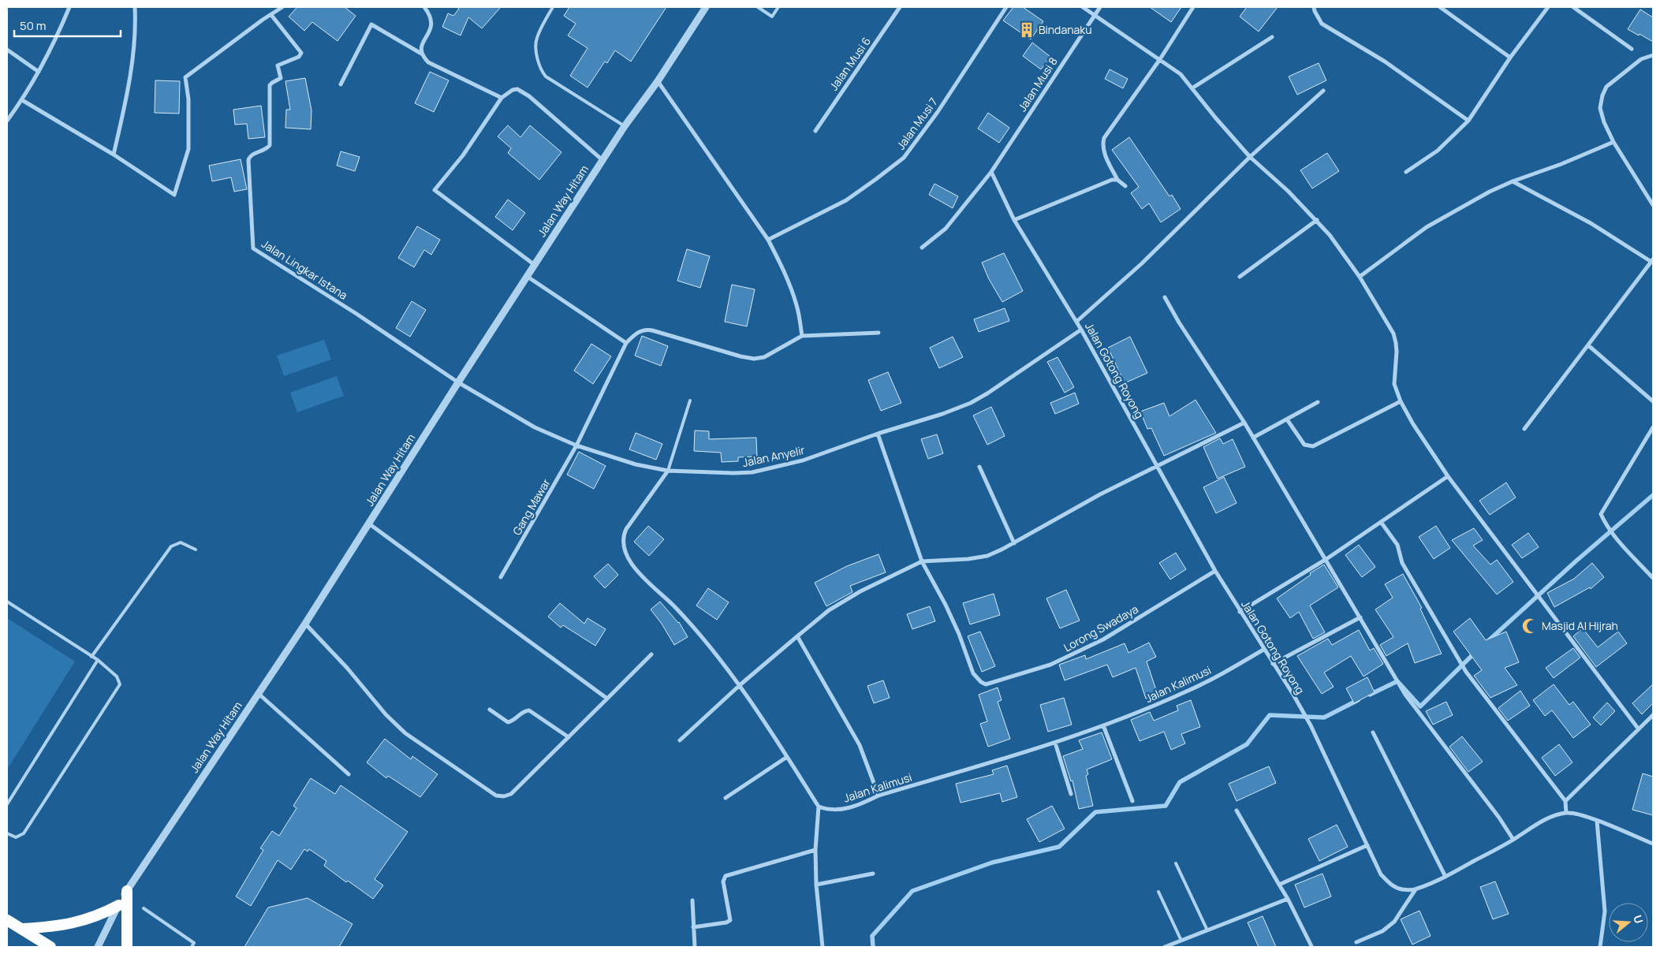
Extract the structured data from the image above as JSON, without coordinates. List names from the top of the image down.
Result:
{
  "streets": {
    "street": [
      "Jalan Musi 6",
      "Jalan Musi 8",
      "Jalan Musi 7",
      "Jalan Way Hitam",
      "Jalan Lingkar Istana",
      "Jalan Gotong Royong",
      "Jalan Anyelir",
      "Gang Mawar",
      "Lorong Swadaya",
      "Jalan Kalimusi"
    ]
  },
  "crossings": [
    ["Jalan Musi 8", "Jalan Gotong Royong"],
    ["Jalan Way Hitam", "Jalan Lingkar Istana"],
    ["Jalan Way Hitam", "Jalan Anyelir"],
    ["Jalan Lingkar Istana", "Jalan Anyelir"],
    ["Jalan Gotong Royong", "Jalan Anyelir"],
    ["Jalan Gotong Royong", "Lorong Swadaya"],
    ["Jalan Gotong Royong", "Jalan Kalimusi"],
    ["Jalan Anyelir", "Gang Mawar"]
  ],
  "places": {
    "building": ["Bindanaku"],
    "mosque": ["Masjid Al Hijrah"]
  },
  "scale_bar": "50 m",
  "north": "right"
}
